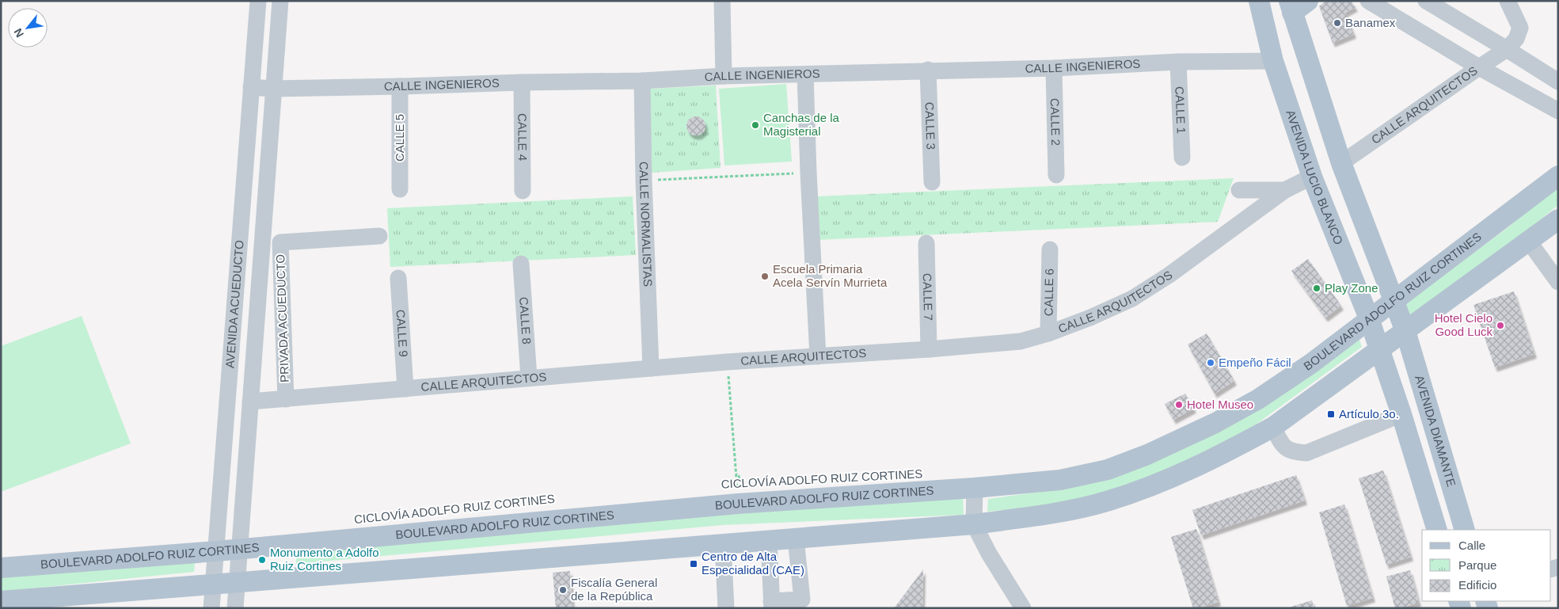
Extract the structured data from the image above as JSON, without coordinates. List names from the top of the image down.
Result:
{
  "streets": {
    "main road": ["AVENIDA LUCIO BLANCO", "BOULEVARD ADOLFO RUIZ CORTINES", "AVENIDA DIAMANTE"],
    "street": [
      "CALLE INGENIEROS",
      "CALLE ARQUITECTOS",
      "CALLE 1",
      "CALLE 2",
      "CALLE 3",
      "CALLE 4",
      "CALLE 5",
      "CALLE NORMALISTAS",
      "CALLE 6",
      "CALLE 7",
      "AVENIDA ACUEDUCTO",
      "PRIVADA ACUEDUCTO",
      "CALLE 8",
      "CALLE 9"
    ]
  },
  "crossings": [
    ["CALLE INGENIEROS", "CALLE 1"],
    ["CALLE INGENIEROS", "CALLE 2"],
    ["CALLE INGENIEROS", "CALLE 3"],
    ["CALLE INGENIEROS", "CALLE 4"],
    ["CALLE INGENIEROS", "CALLE 5"],
    ["CALLE INGENIEROS", "AVENIDA LUCIO BLANCO"],
    ["CALLE INGENIEROS", "CALLE NORMALISTAS"],
    ["CALLE INGENIEROS", "AVENIDA ACUEDUCTO"],
    ["CALLE ARQUITECTOS", "AVENIDA LUCIO BLANCO"],
    ["CALLE ARQUITECTOS", "CALLE NORMALISTAS"],
    ["CALLE ARQUITECTOS", "CALLE 6"],
    ["CALLE ARQUITECTOS", "CALLE 7"],
    ["CALLE ARQUITECTOS", "AVENIDA ACUEDUCTO"],
    ["CALLE ARQUITECTOS", "PRIVADA ACUEDUCTO"],
    ["CALLE ARQUITECTOS", "CALLE 8"],
    ["CALLE ARQUITECTOS", "CALLE 9"],
    ["AVENIDA LUCIO BLANCO", "BOULEVARD ADOLFO RUIZ CORTINES"],
    ["BOULEVARD ADOLFO RUIZ CORTINES", "AVENIDA ACUEDUCTO"]
  ],
  "places": {
    "other": [
      "Banamex",
      "Canchas de la Magisterial",
      "Escuela Primaria Acela Servín Murrieta",
      "Play Zone",
      "Hotel Cielo Good Luck",
      "Empeño Fácil",
      "Hotel Museo",
      "Monumento a Adolfo Ruiz Cortines",
      "Fiscalía General de la República"
    ],
    "transit": ["Artículo 3o.", "Centro de Alta Especialidad (CAE)"]
  },
  "legend": ["Calle", "Parque", "Edificio"],
  "north": "bottom left"
}
